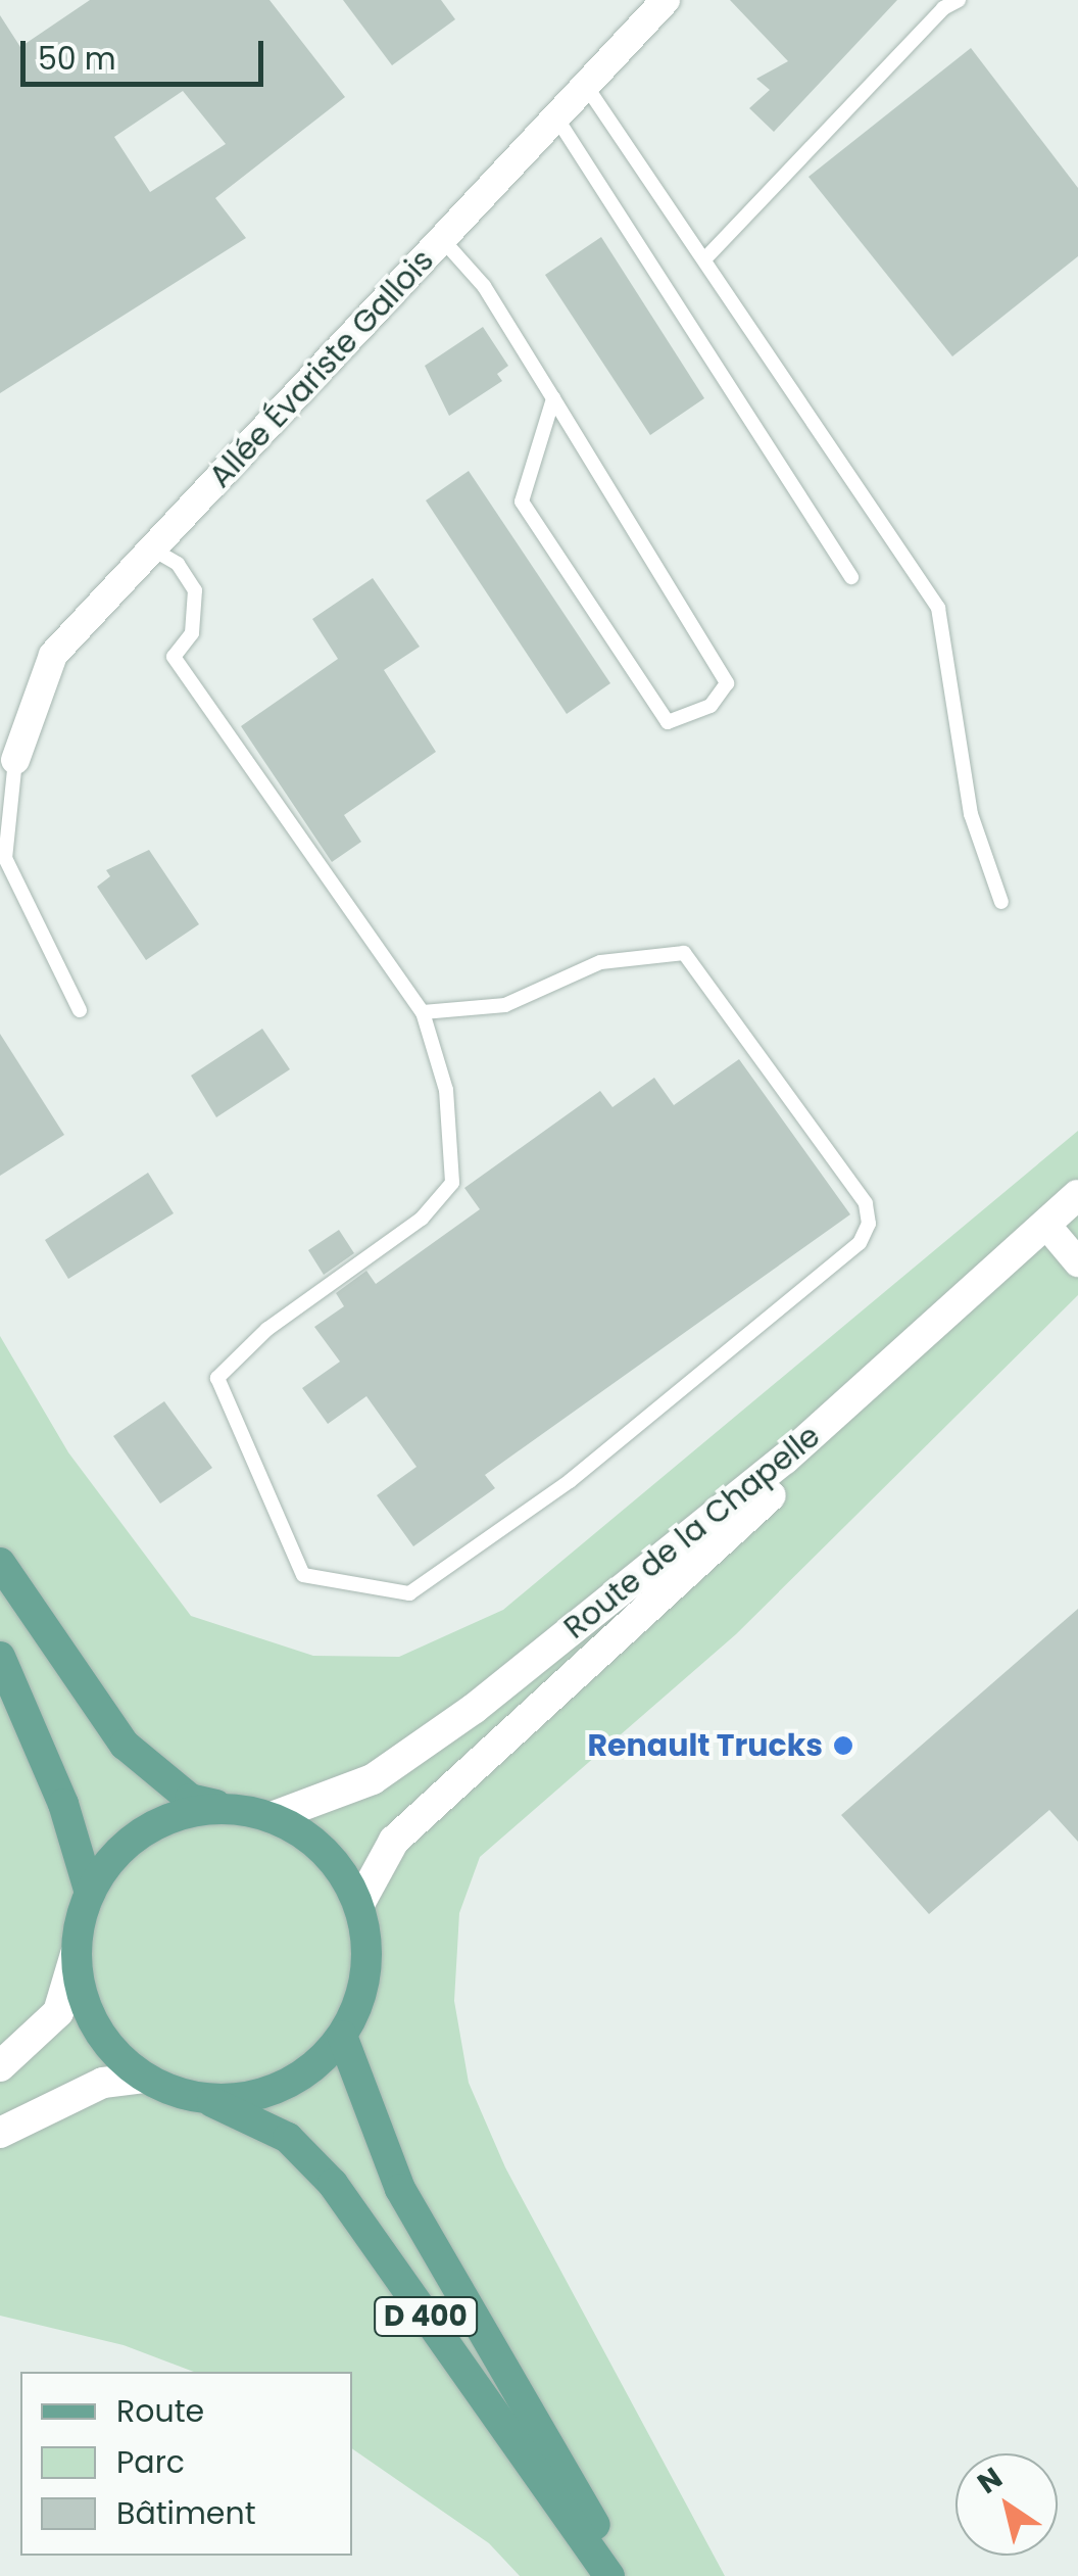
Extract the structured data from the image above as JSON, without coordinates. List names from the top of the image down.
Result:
{
  "streets": {
    "main road": ["Route de la Chapelle", "D 400"],
    "street": ["Allée Évariste Gallois"]
  },
  "crossings": [
    ["Route de la Chapelle", "D 400"]
  ],
  "places": ["Renault Trucks"],
  "legend": ["Route", "Parc", "Bâtiment"],
  "scale_bar": "50 m",
  "north": "top left"
}
